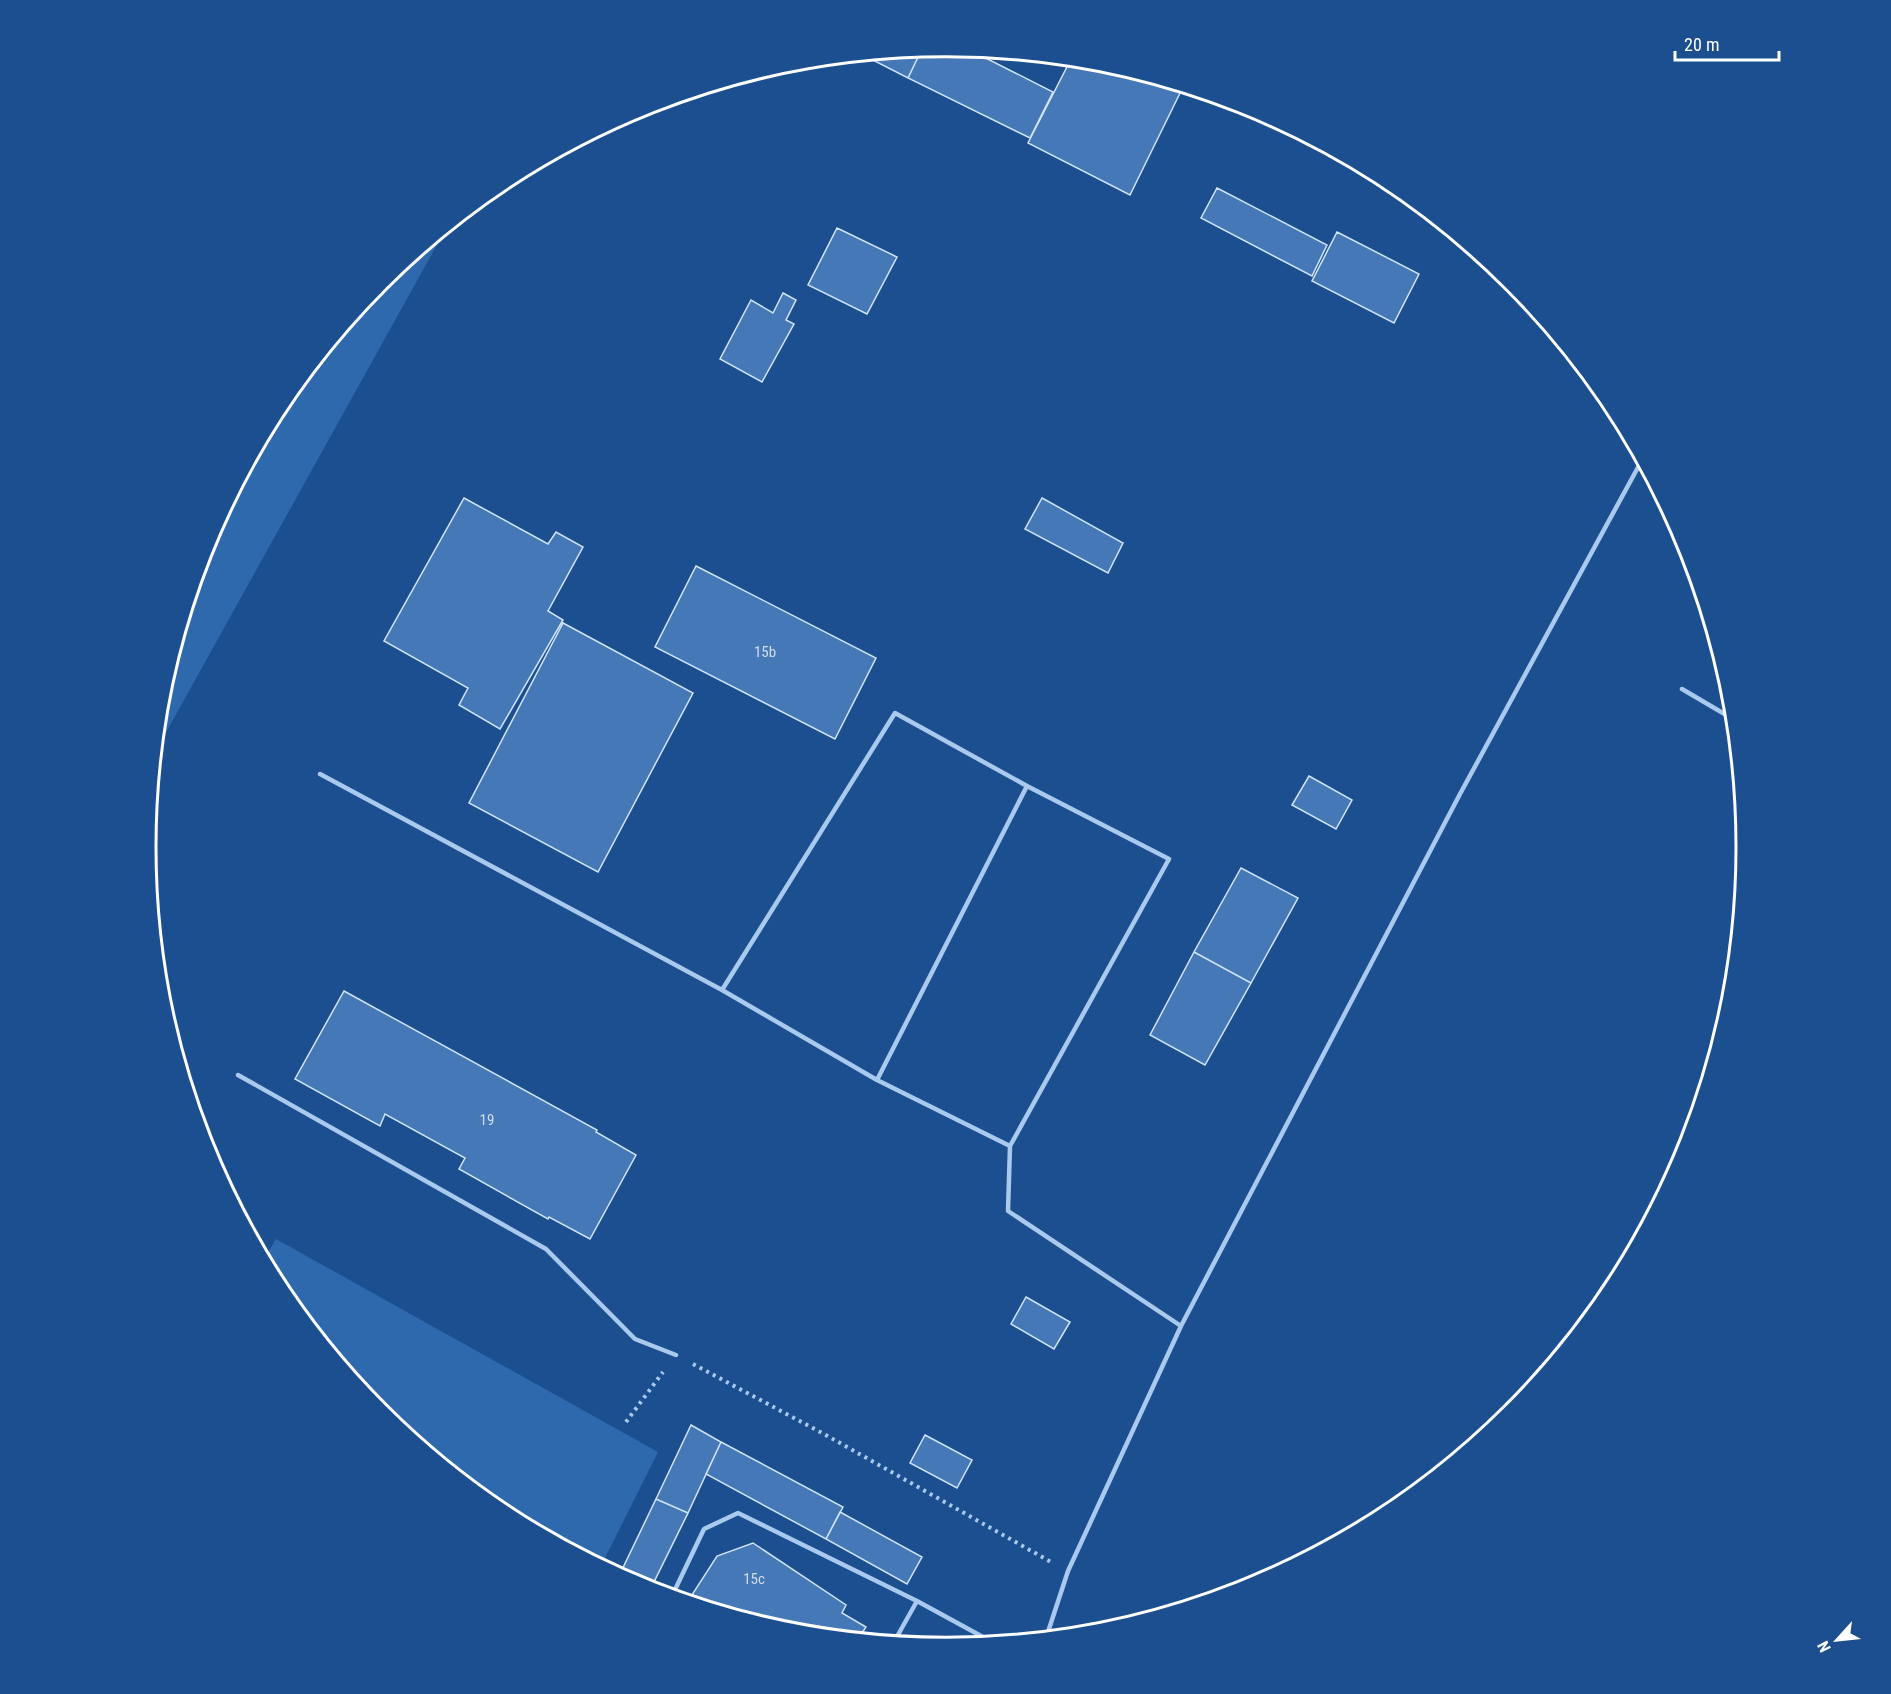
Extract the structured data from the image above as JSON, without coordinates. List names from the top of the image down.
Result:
{
  "house_numbers": ["15b", "19", "15c"],
  "scale_bar": "20 m",
  "north": "bottom left"
}
